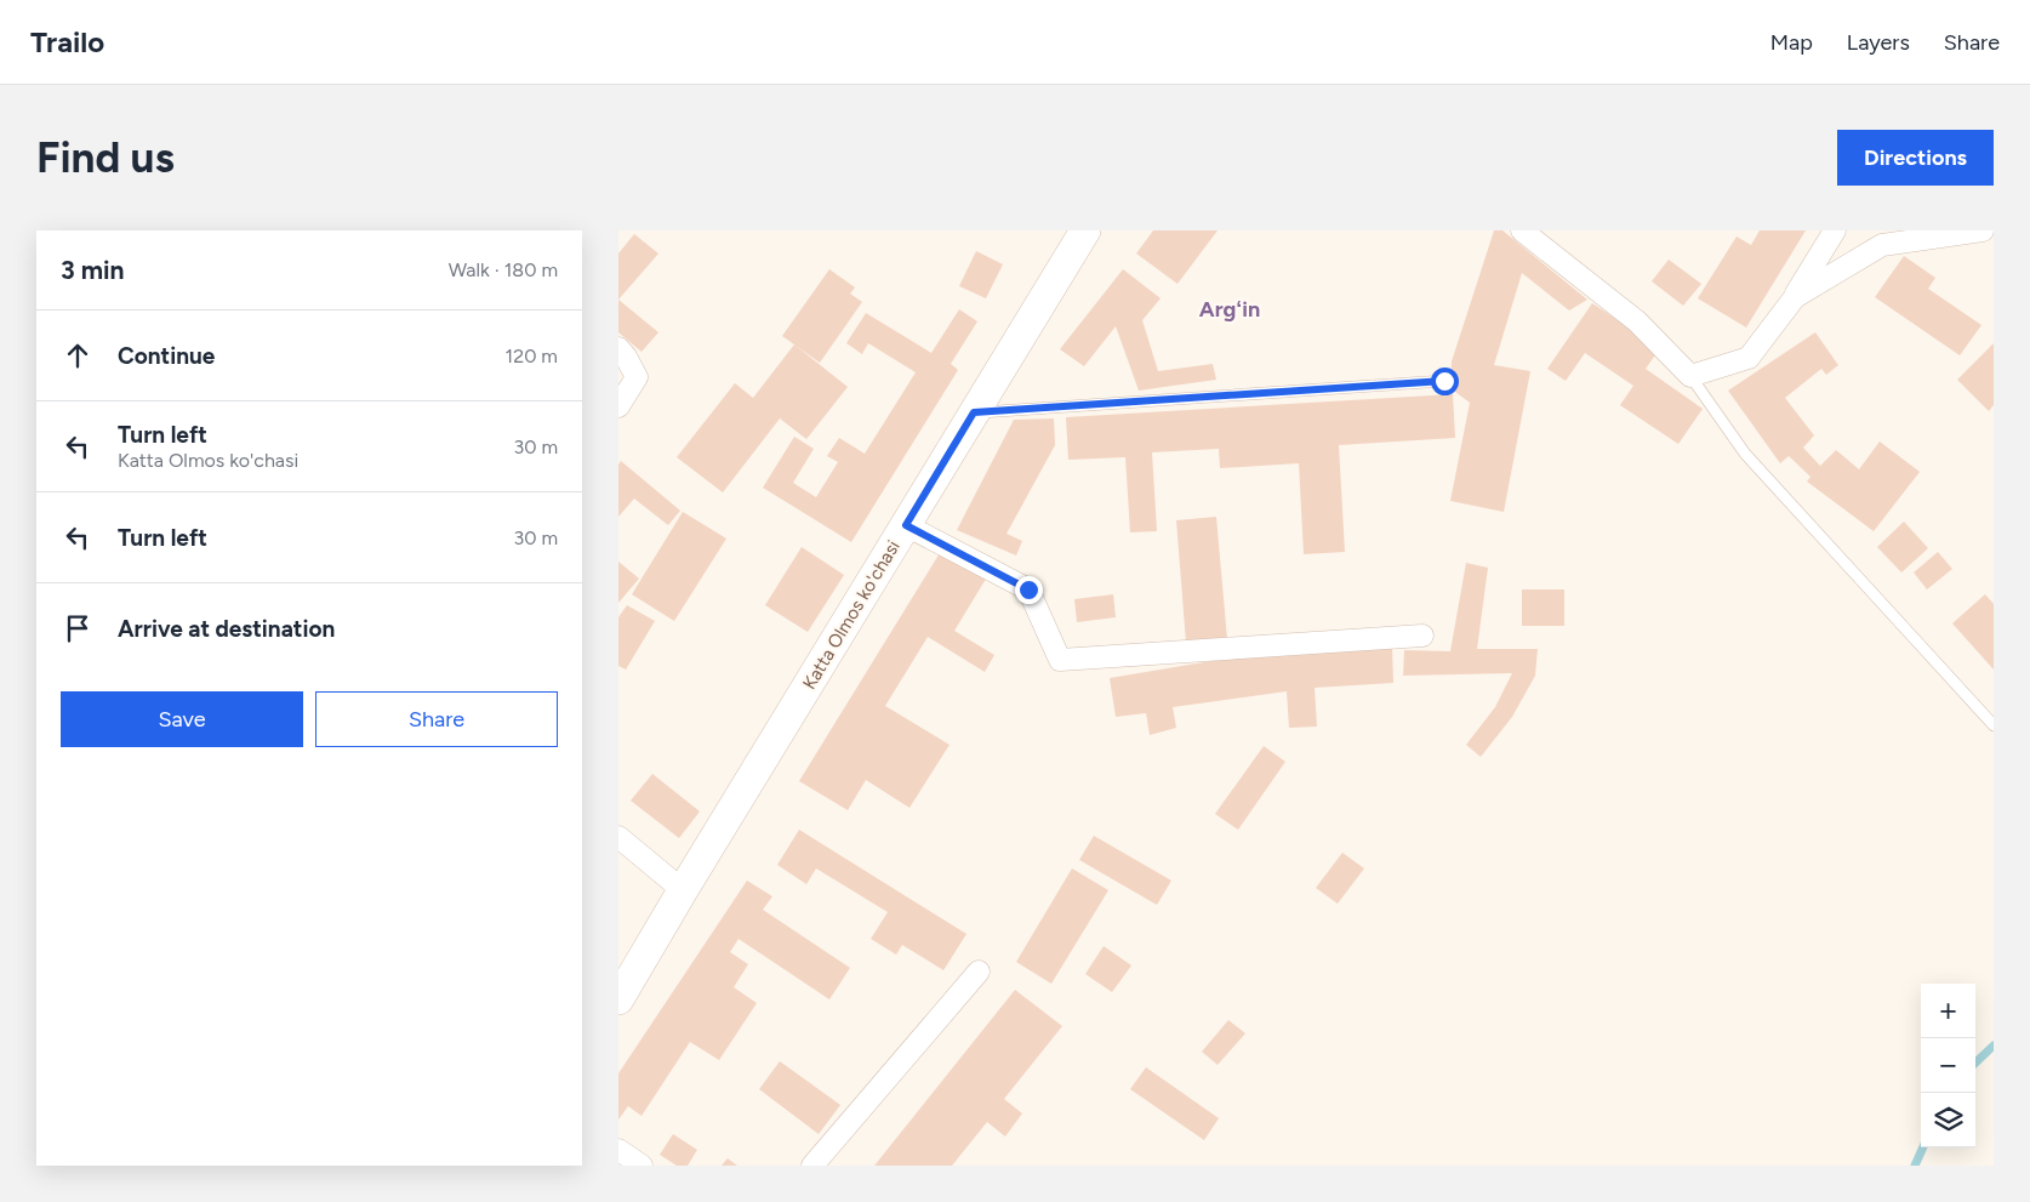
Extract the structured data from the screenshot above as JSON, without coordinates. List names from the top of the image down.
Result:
{
  "streets": {
    "street": ["Katta Olmos ko'chasi"]
  },
  "districts": ["Argʻin"],
  "page": {
    "header": "Trailo",
    "nav": ["Map", "Layers", "Share"],
    "buttons": [
      "Directions",
      ["Save", "Share"]
    ],
    "title": "Find us",
    "heading": ["3 min", "Walk · 180 m"],
    "list": [
      ["Continue", "120 m"],
      ["Turn left", "Katta Olmos ko'chasi", "30 m"],
      ["Turn left", "30 m"],
      "Arrive at destination"
    ],
    "map_buttons": ["+", "−"]
  }
}
